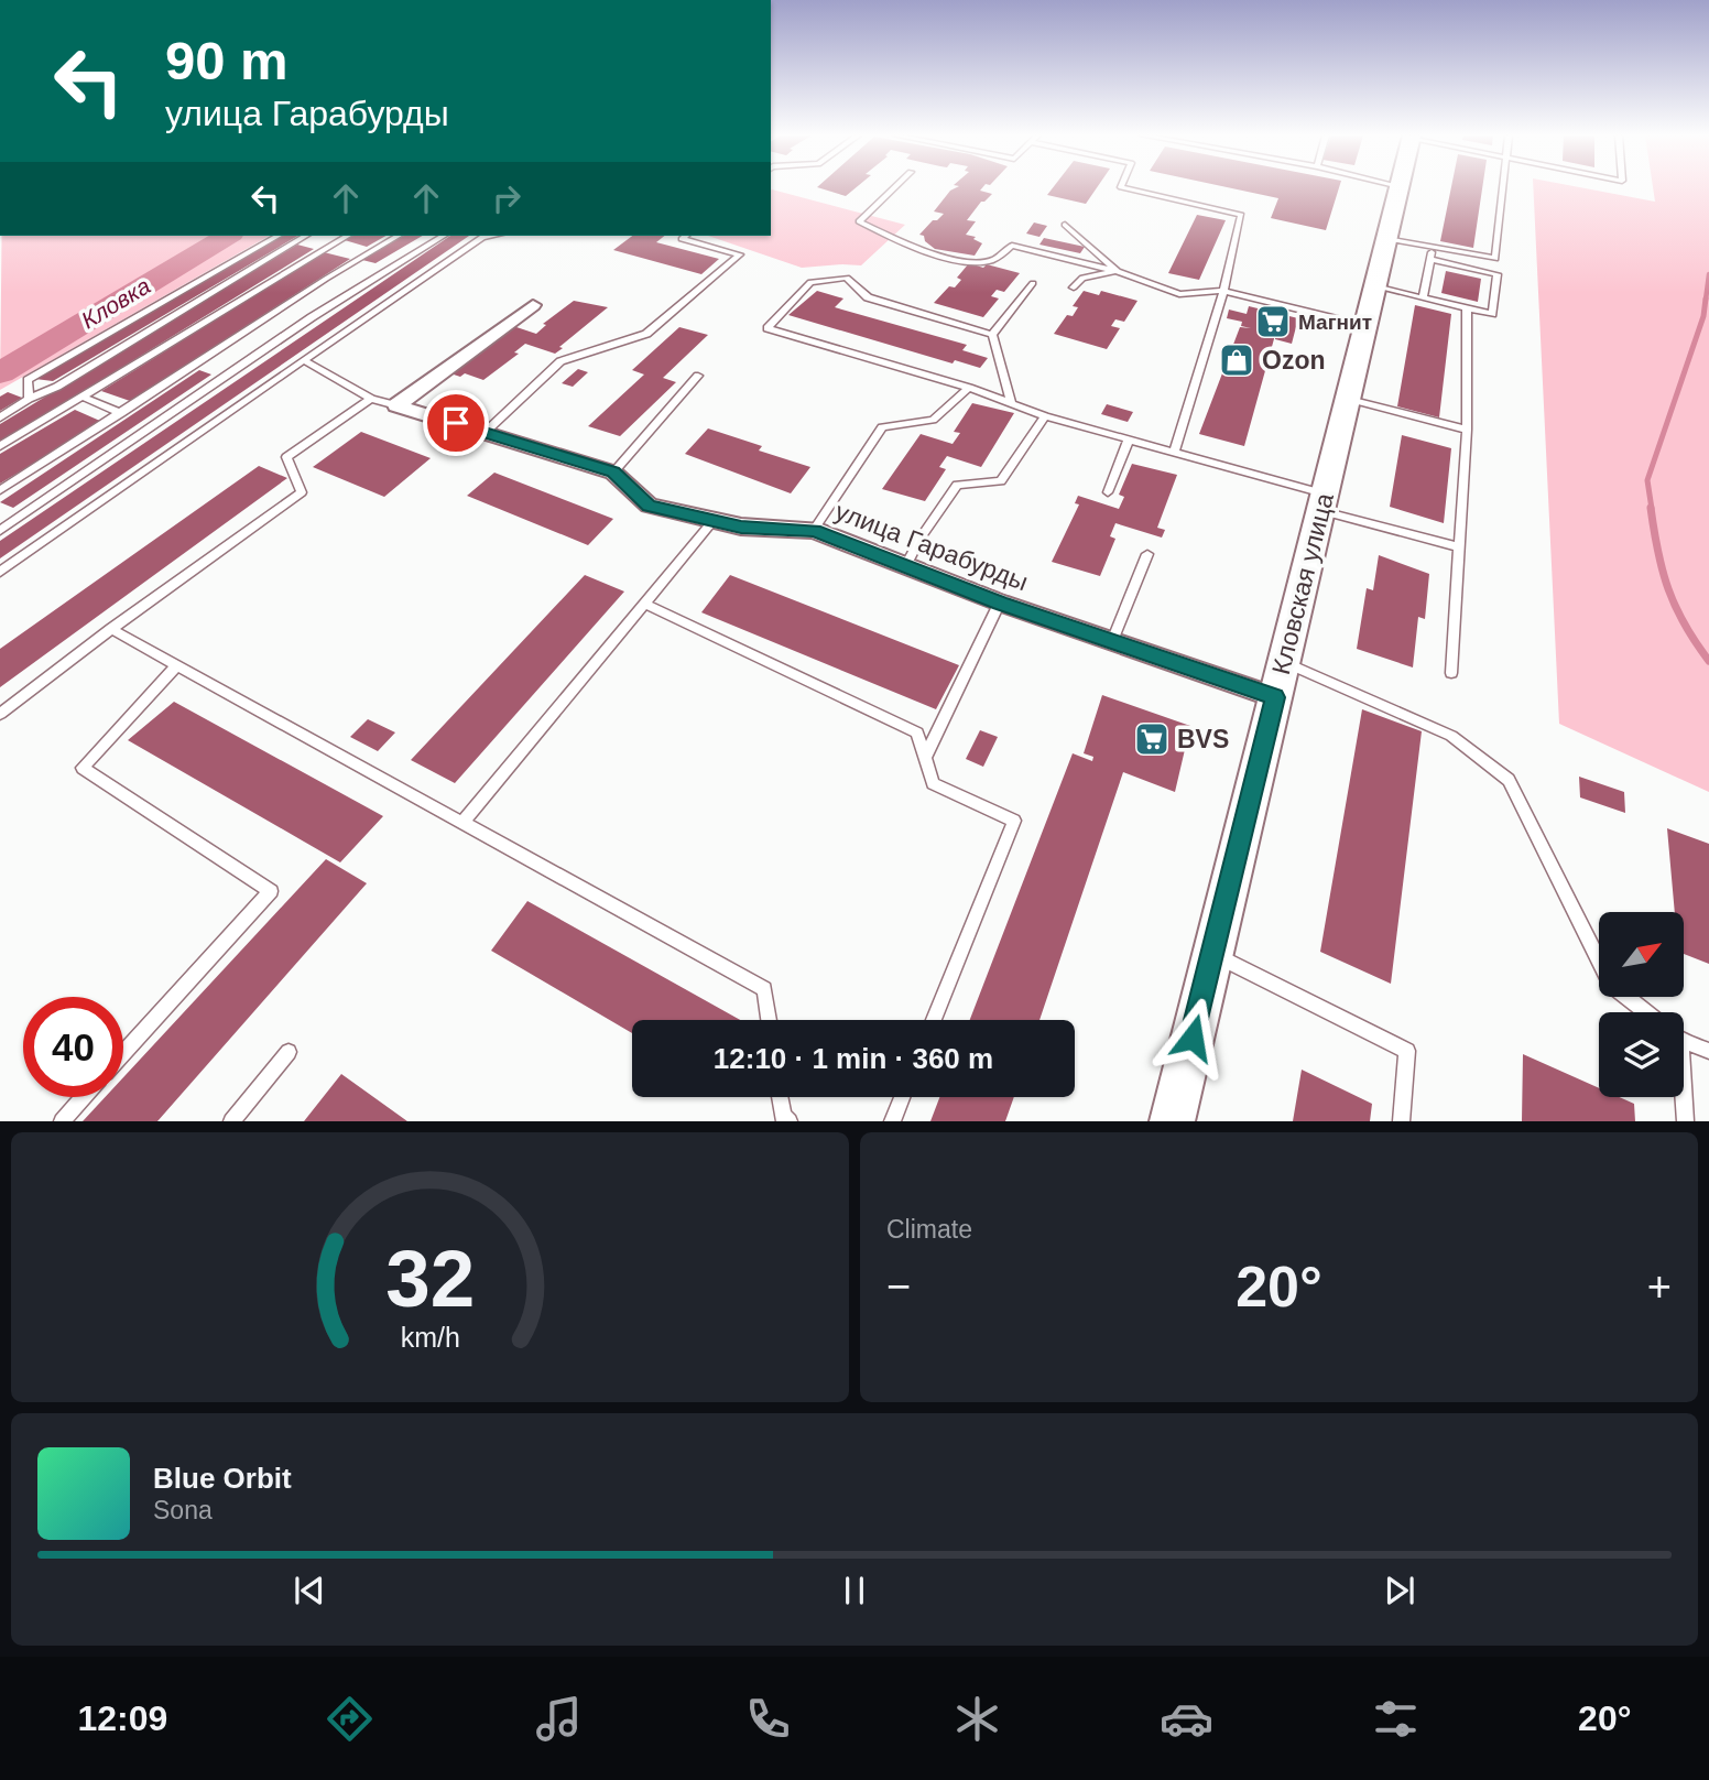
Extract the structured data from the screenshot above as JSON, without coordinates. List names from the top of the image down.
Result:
{
  "streets": {
    "street": ["улица Гарабурды", "Кловская улица"]
  },
  "crossings": [
    ["улица Гарабурды", "Кловская улица"]
  ],
  "water": ["Кловка"],
  "places": {
    "supermarket": ["Магнит", "BVS"],
    "shop": ["Ozon"]
  },
  "north": "top right",
  "page": {
    "turn": ["90 m", "улица Гарабурды"],
    "limit": "40",
    "trip": "12:10 · 1 min · 360 m",
    "tile": "Climate",
    "heat": ["−", "20°", "+"],
    "song": ["Blue Orbit", "Sona"],
    "tabs": ["12:09", "20°"],
    "gauge": ["32", "km/h"]
  }
}
